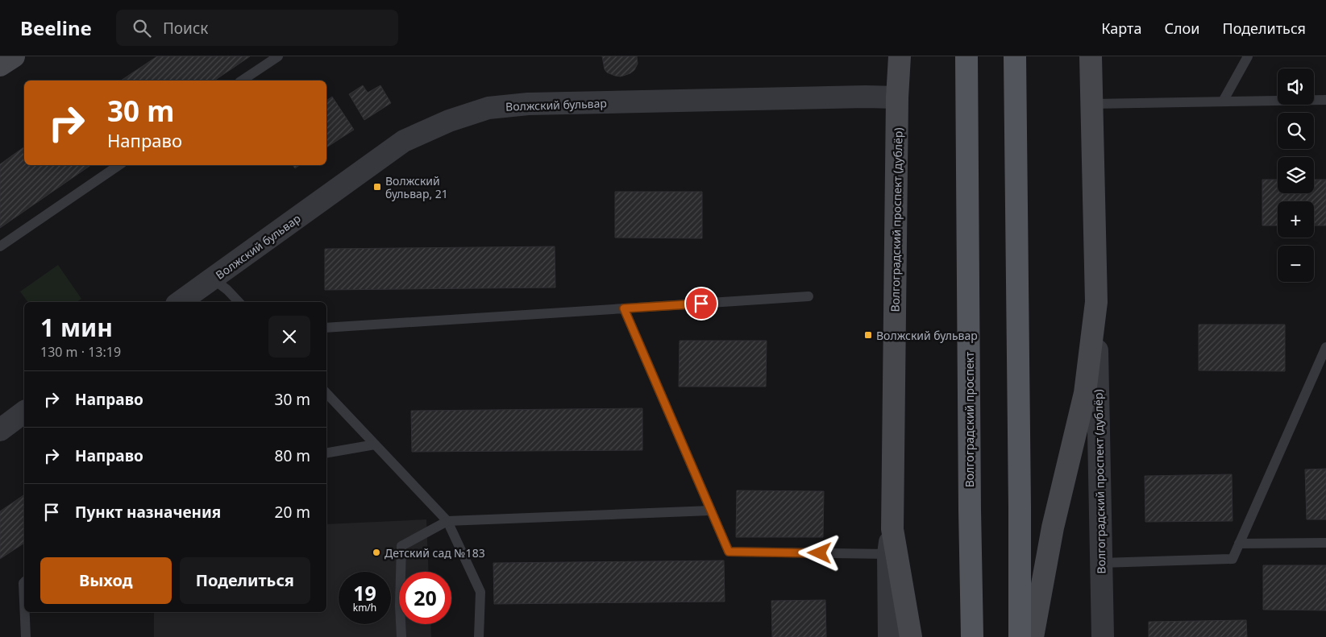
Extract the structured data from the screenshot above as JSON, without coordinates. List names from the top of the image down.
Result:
{
  "streets": {
    "main road": ["Волгоградский проспект (дублёр)", "Волгоградский проспект"],
    "street": ["Волжский бульвар"]
  },
  "crossings": [
    ["Волжский бульвар", "Волгоградский проспект (дублёр)"]
  ],
  "places": {
    "transit": ["Волжский бульвар, 21", "Волжский бульвар"],
    "other": ["Детский сад №183"]
  },
  "page": {
    "header": "Beeline",
    "search": "Поиск",
    "nav": ["Карта", "Слои", "Поделиться"],
    "map_buttons": ["+", "−"],
    "turn": ["30 m", "Направо"],
    "heading": ["1 мин", "130 m · 13:19"],
    "list": [
      {
        "name": "Направо",
        "value": "30 m"
      },
      {
        "name": "Направо",
        "value": "80 m"
      },
      {
        "name": "Пункт назначения",
        "value": "20 m"
      }
    ],
    "buttons": ["Выход", "Поделиться"],
    "speed": "19 km/h",
    "limit": "20"
  }
}
